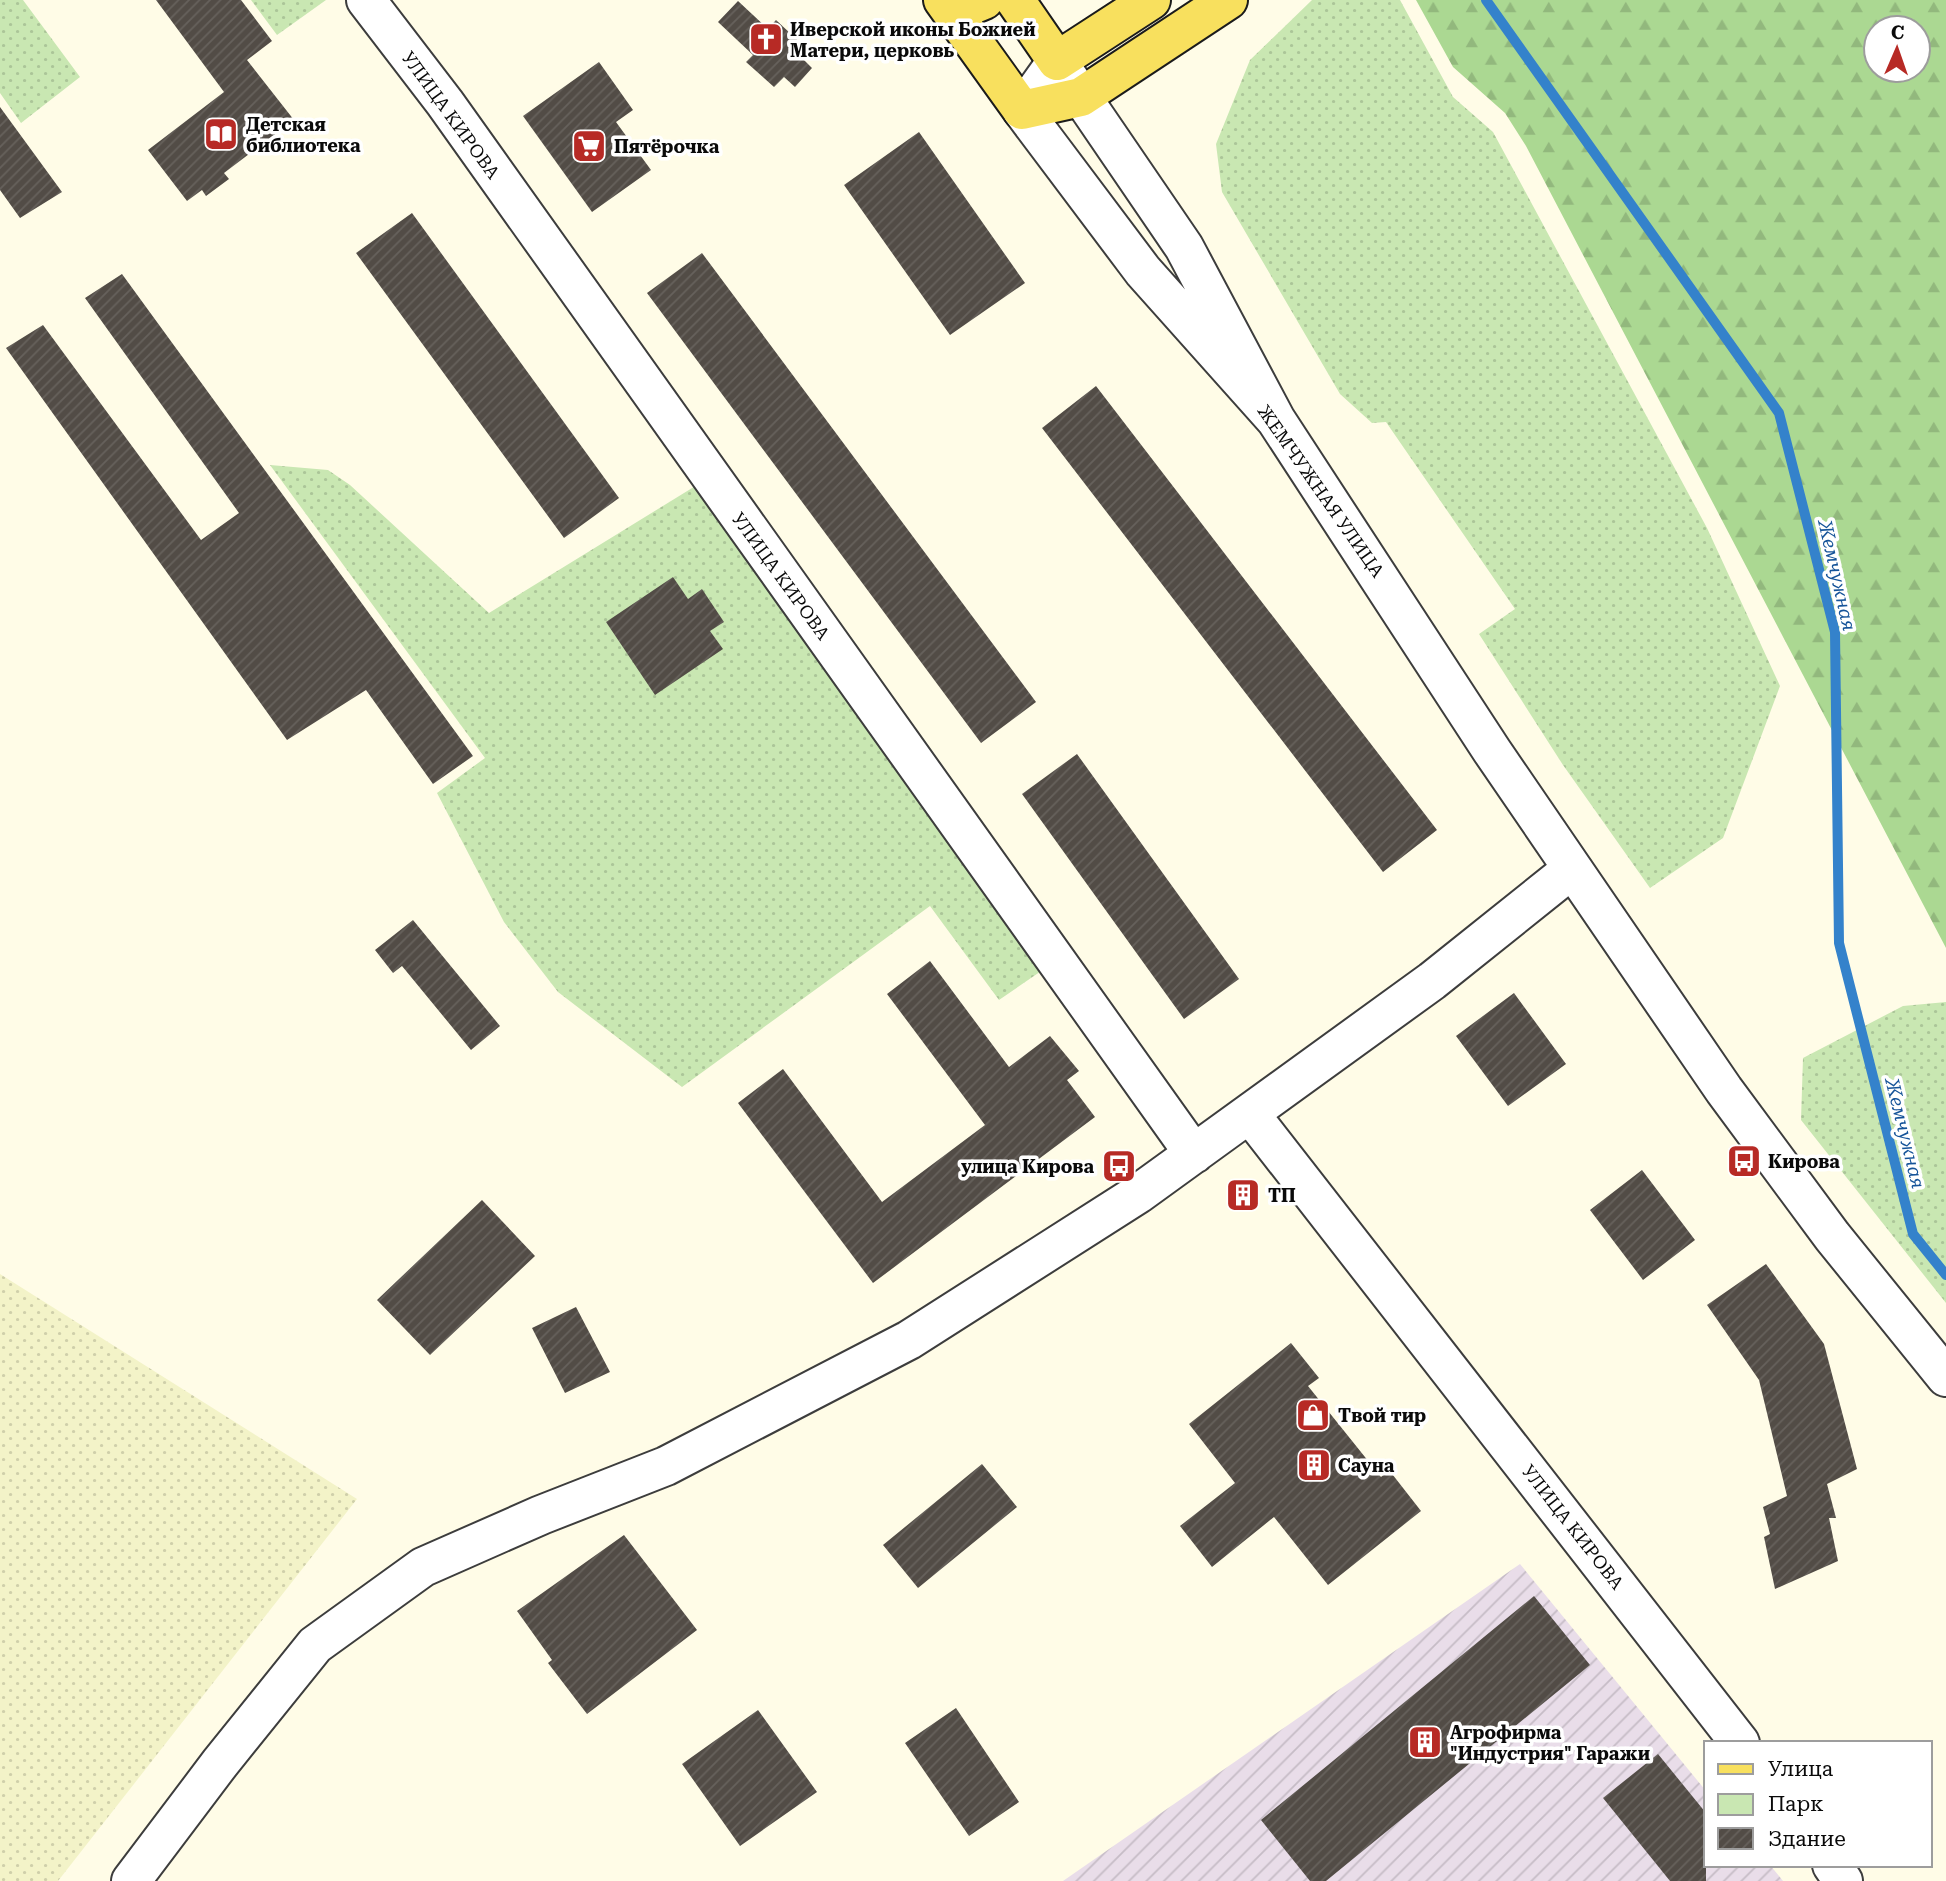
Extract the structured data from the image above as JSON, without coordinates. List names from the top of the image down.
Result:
{
  "streets": {
    "main road": ["ЖЕМЧУЖНАЯ УЛИЦА"],
    "street": ["УЛИЦА КИРОВА"]
  },
  "water": ["Жемчужная"],
  "places": {
    "church": ["Иверской иконы Божией Матери, церковь"],
    "library": ["Детская библиотека"],
    "supermarket": ["Пятёрочка"],
    "bus stop": ["Кирова", "улица Кирова"],
    "building": ["ТП", "Сауна", "Агрофирма \"Индустрия\" Гаражи"],
    "shop": ["Твой тир"]
  },
  "legend": ["Улица", "Парк", "Здание"],
  "north": "top"
}
